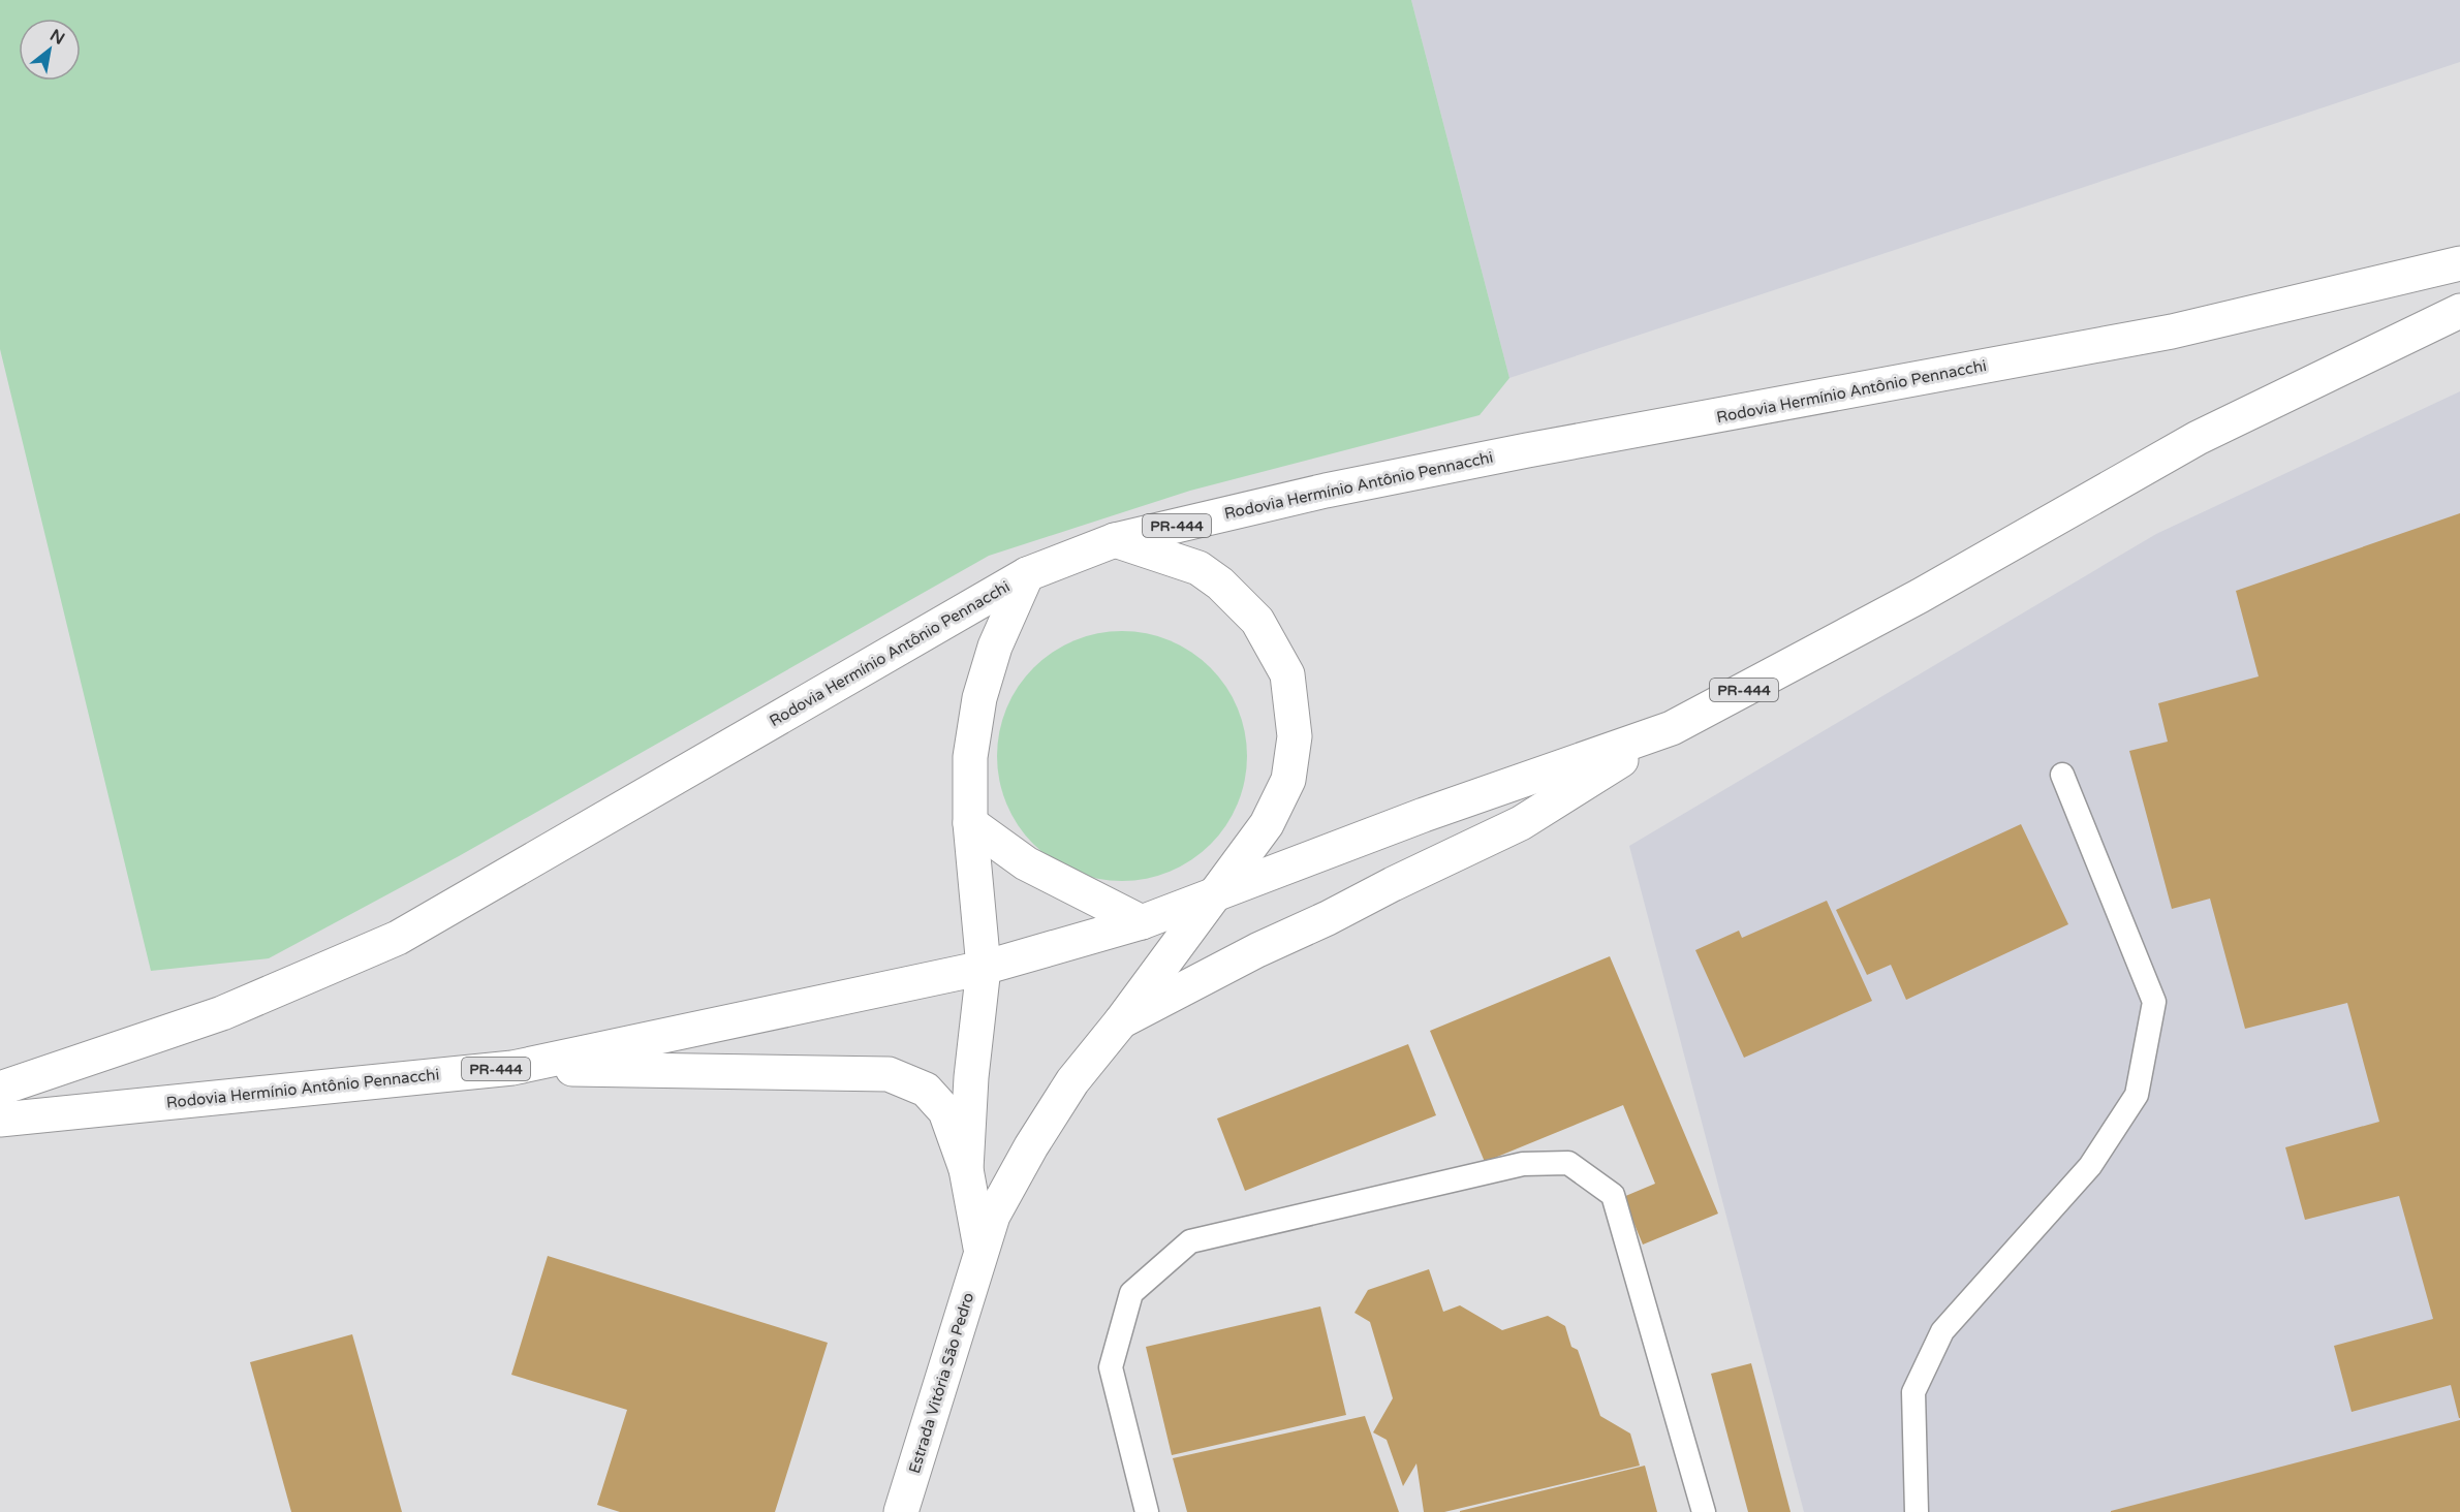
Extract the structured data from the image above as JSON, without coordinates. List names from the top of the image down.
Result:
{
  "streets": {
    "main road": ["Rodovia Hermínio Antônio Pennacchi", "PR-444", "Estrada Vitória São Pedro"]
  },
  "crossings": [
    ["Rodovia Hermínio Antônio Pennacchi", "Estrada Vitória São Pedro"]
  ],
  "north": "top right"
}
